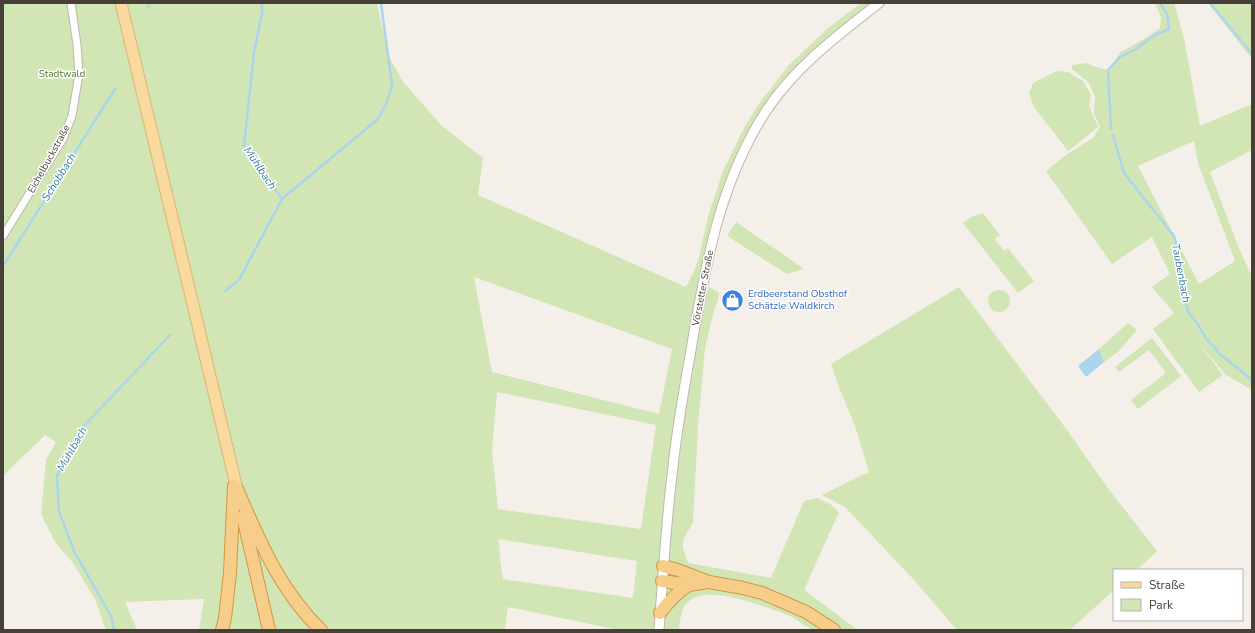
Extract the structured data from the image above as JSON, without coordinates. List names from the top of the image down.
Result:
{
  "streets": {
    "street": ["Eichelbuckstraße", "Vörstetter Straße"]
  },
  "water": ["Mühlbach", "Schobbach", "Taubenbach"],
  "parks": ["Stadtwald"],
  "places": {
    "shop": ["Erdbeerstand Obsthof Schätzle Waldkirch"]
  },
  "legend": ["Straße", "Park"]
}
